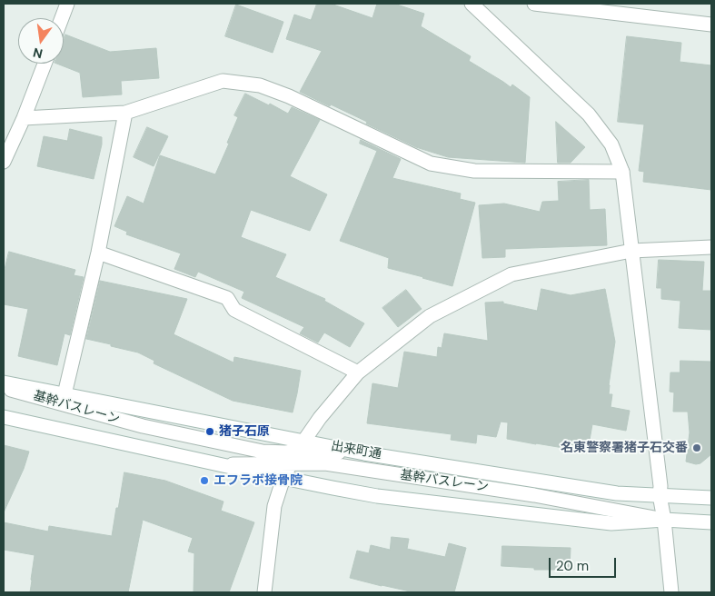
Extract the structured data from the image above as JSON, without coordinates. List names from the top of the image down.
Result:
{
  "streets": {
    "street": ["基幹バスレーン", "出来町通"]
  },
  "crossings": [
    ["基幹バスレーン", "出来町通"]
  ],
  "places": ["猪子石原", "名東警察署猪子石交番", "エフラボ接骨院"],
  "scale_bar": "20 m",
  "north": "bottom"
}
